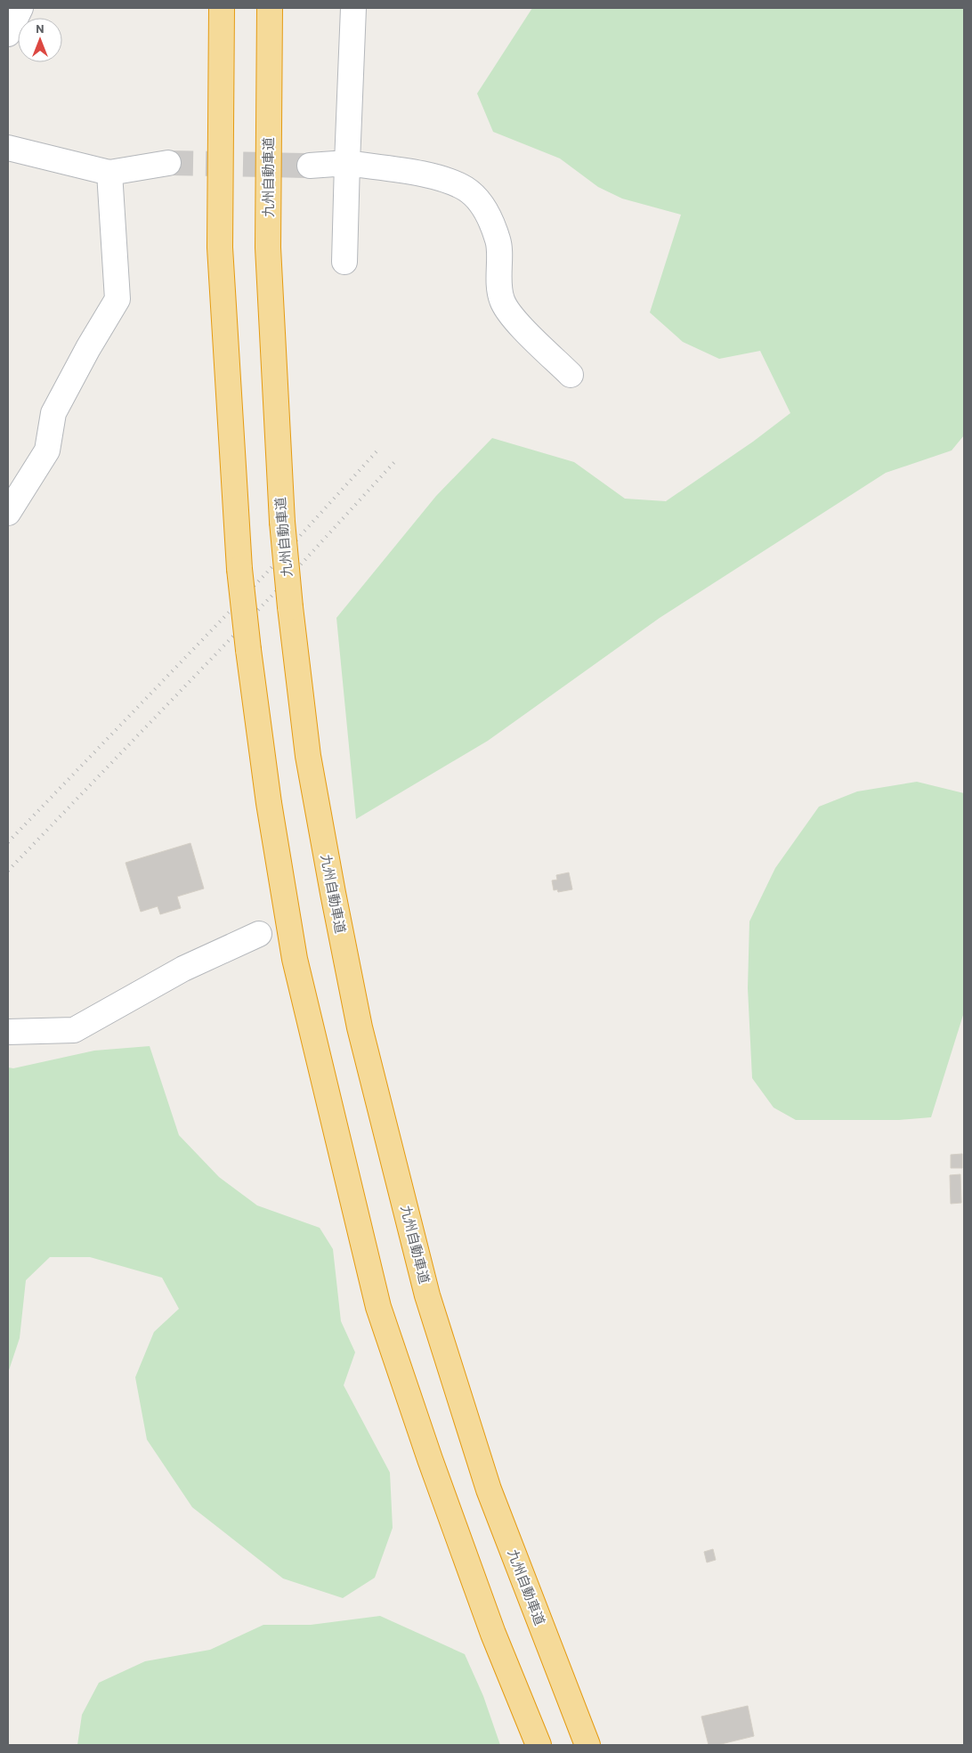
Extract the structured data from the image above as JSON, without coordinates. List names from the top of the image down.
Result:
{
  "streets": {
    "highway": ["九州自動車道"]
  },
  "north": "top"
}
